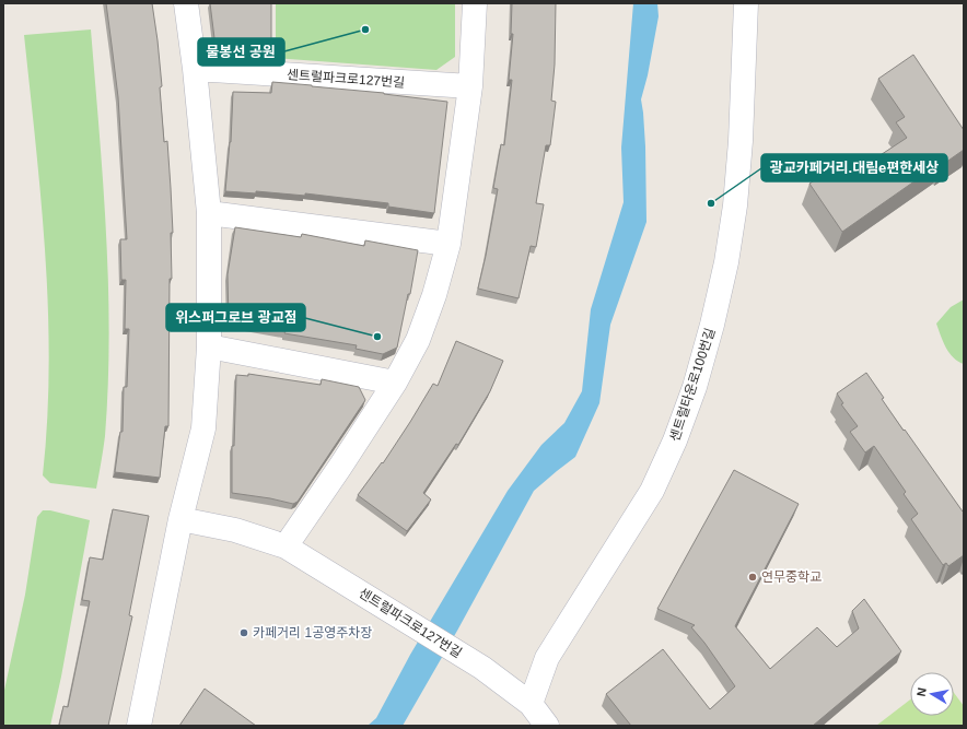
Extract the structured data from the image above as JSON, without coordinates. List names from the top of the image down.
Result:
{
  "streets": {
    "street": ["센트럴파크로127번길", "센트럴타운로100번길"]
  },
  "crossings": [
    ["센트럴파크로127번길", "센트럴타운로100번길"]
  ],
  "places": [
    "물봉선 공원",
    "광교카페거리.대림e편한세상",
    "위스퍼그로브 광교점",
    "연무중학교",
    "카페거리 1공영주차장"
  ],
  "north": "left"
}
